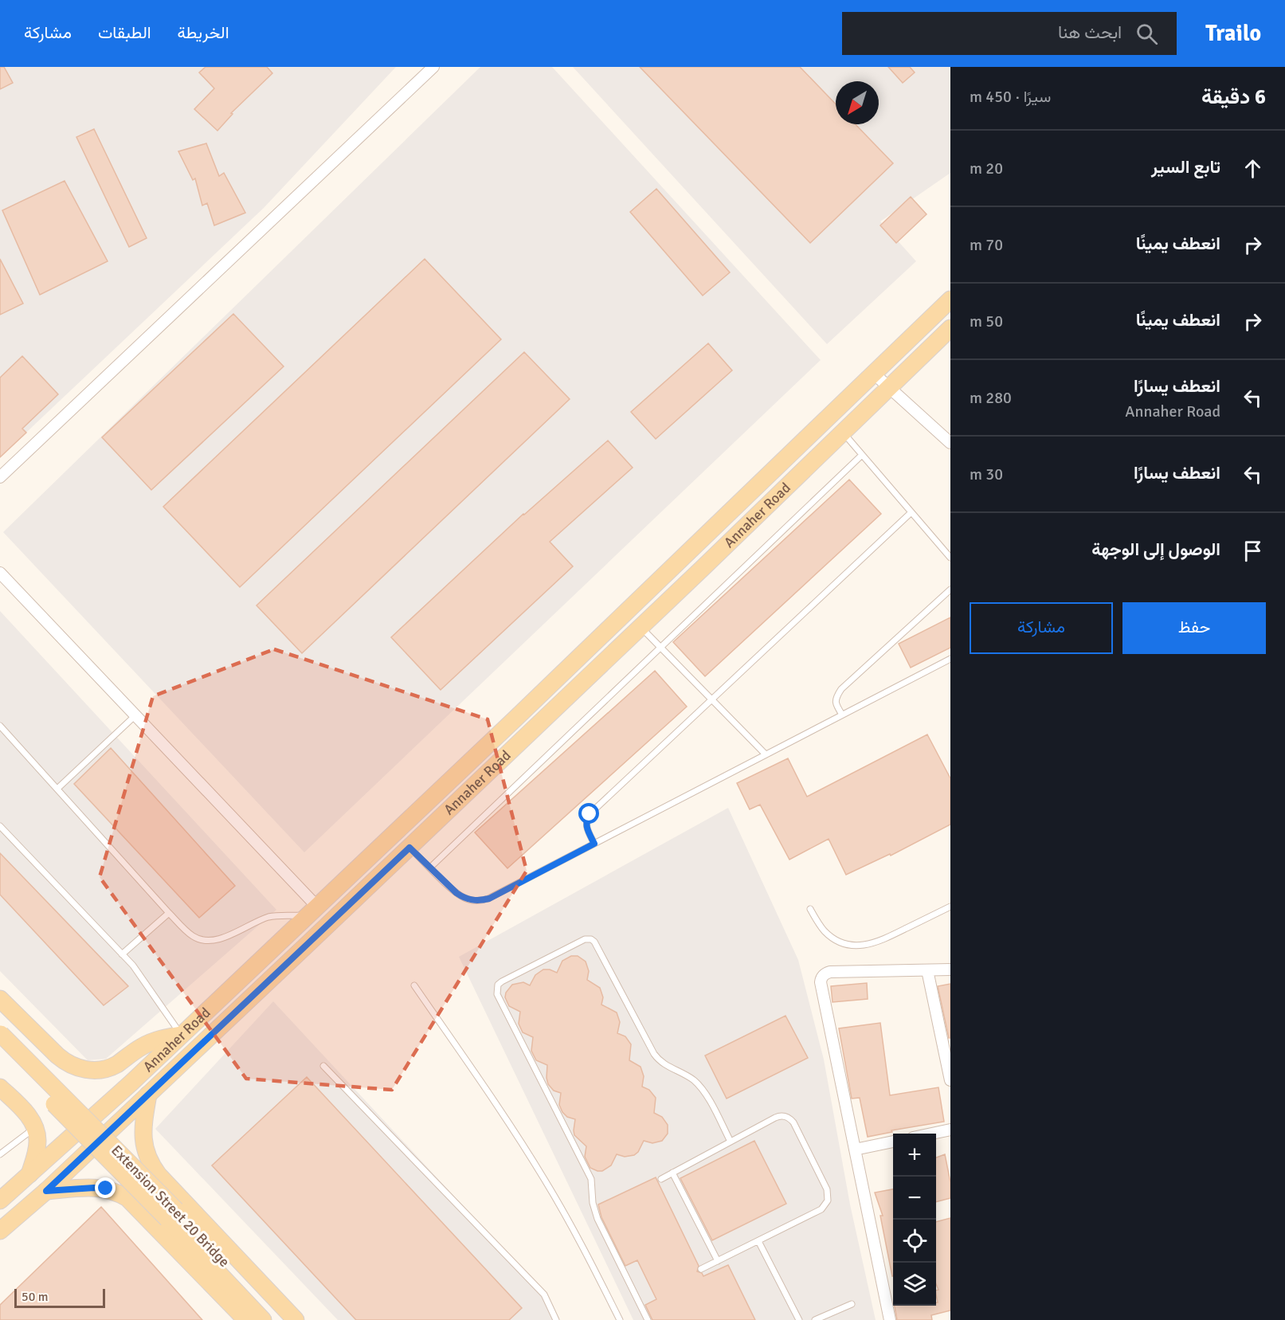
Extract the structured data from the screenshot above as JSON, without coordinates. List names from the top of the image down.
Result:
{
  "streets": {
    "main road": ["Annaher Road", "Extension Street 20 Bridge"]
  },
  "scale_bar": "50 m",
  "north": "bottom left",
  "page": {
    "header": "Trailo",
    "search": "ابحث هنا",
    "nav": ["الخريطة", "الطبقات", "مشاركة"],
    "heading": ["6 دقيقة", "سيرًا · 450 m"],
    "list": [
      ["تابع السير", "20 m"],
      ["انعطف يمينًا", "70 m"],
      ["انعطف يمينًا", "50 m"],
      ["انعطف يسارًا", "Annaher Road", "280 m"],
      ["انعطف يسارًا", "30 m"],
      "الوصول إلى الوجهة"
    ],
    "buttons": ["حفظ", "مشاركة"],
    "map_buttons": ["+", "−"],
    "scale": "50 m"
  }
}
